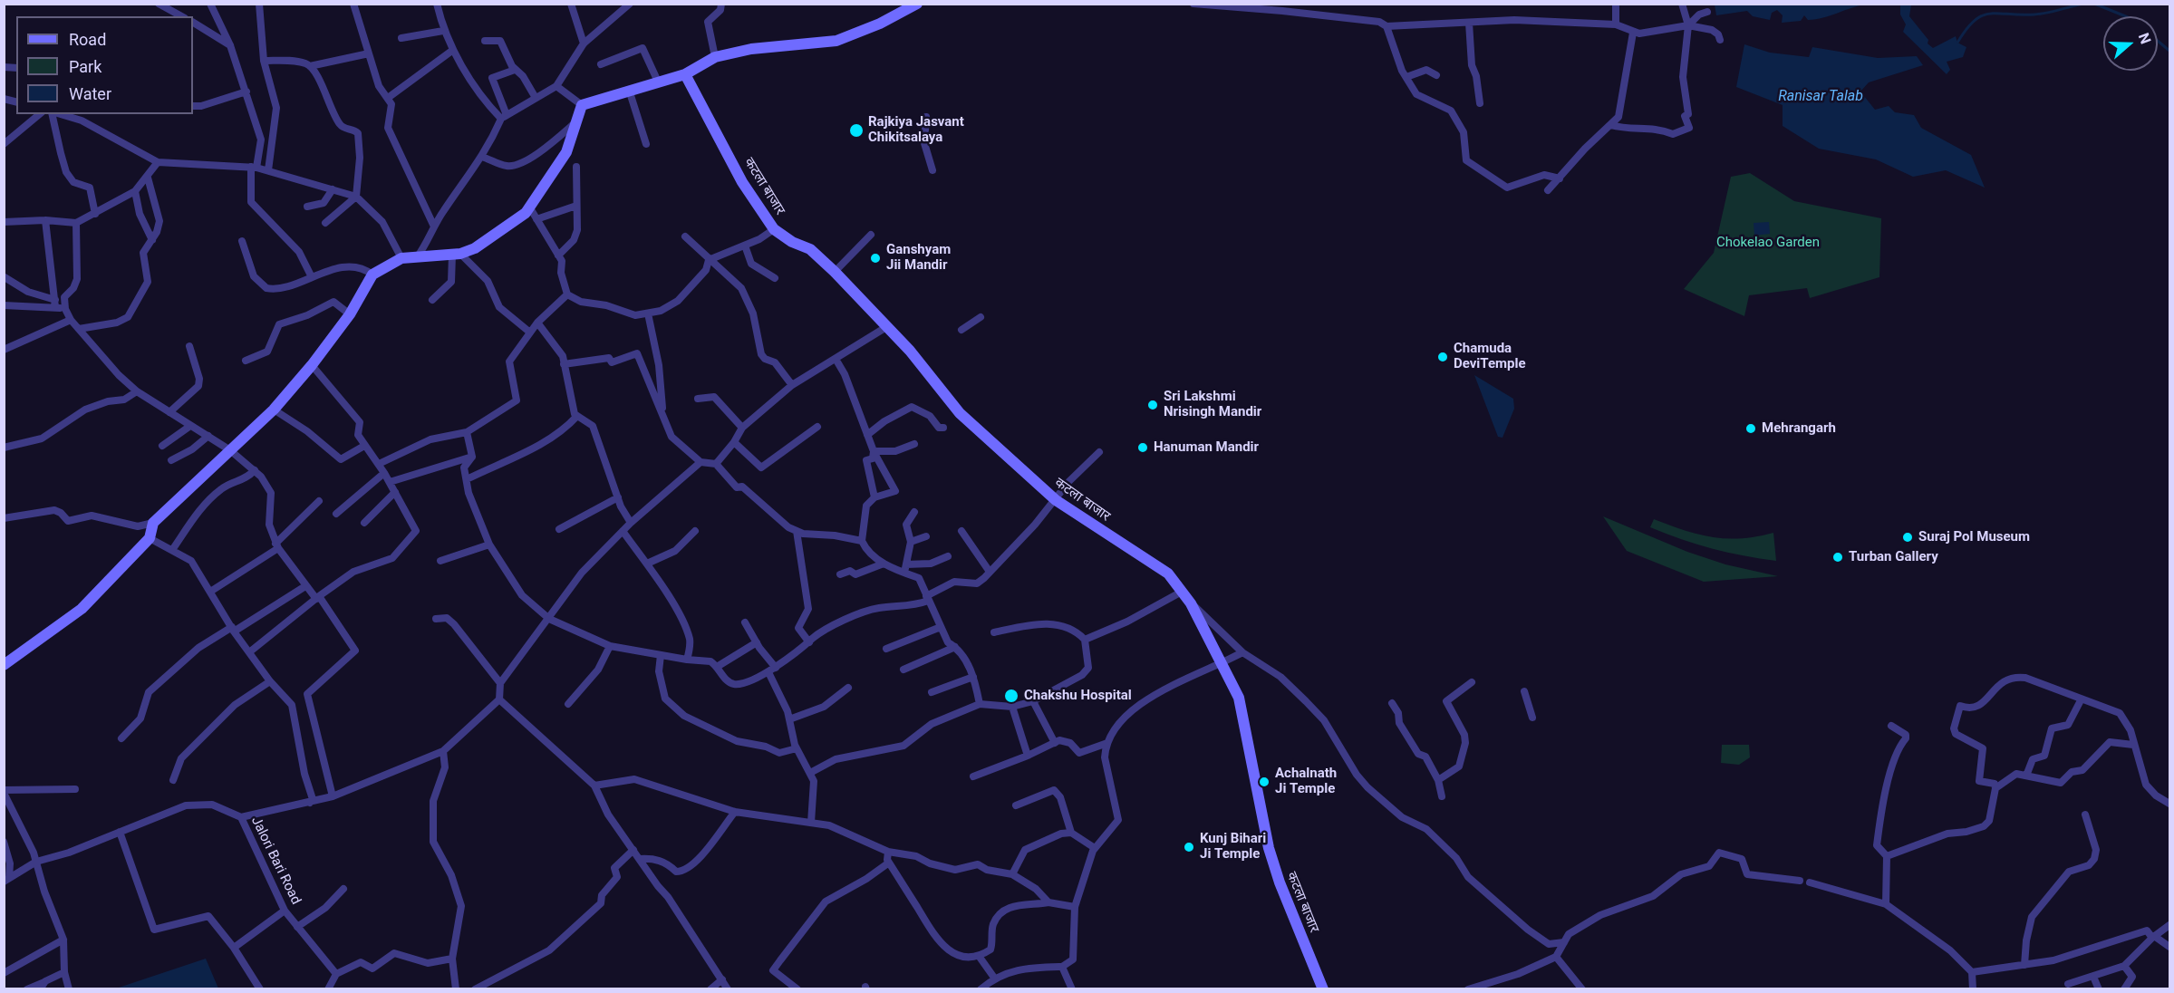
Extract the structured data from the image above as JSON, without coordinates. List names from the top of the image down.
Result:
{
  "streets": {
    "street": ["कटला बाजार", "Jalori Bari Road"]
  },
  "water": ["Ranisar Talab"],
  "parks": ["Chokelao Garden"],
  "places": [
    "Rajkiya Jasvant Chikitsalaya",
    "Ganshyam Jii Mandir",
    "Chamuda DeviTemple",
    "Sri Lakshmi Nrisingh Mandir",
    "Mehrangarh",
    "Hanuman Mandir",
    "Suraj Pol Museum",
    "Turban Gallery",
    "Chakshu Hospital",
    "Achalnath Ji Temple",
    "Kunj Bihari Ji Temple"
  ],
  "legend": ["Road", "Park", "Water"],
  "north": "right"
}
